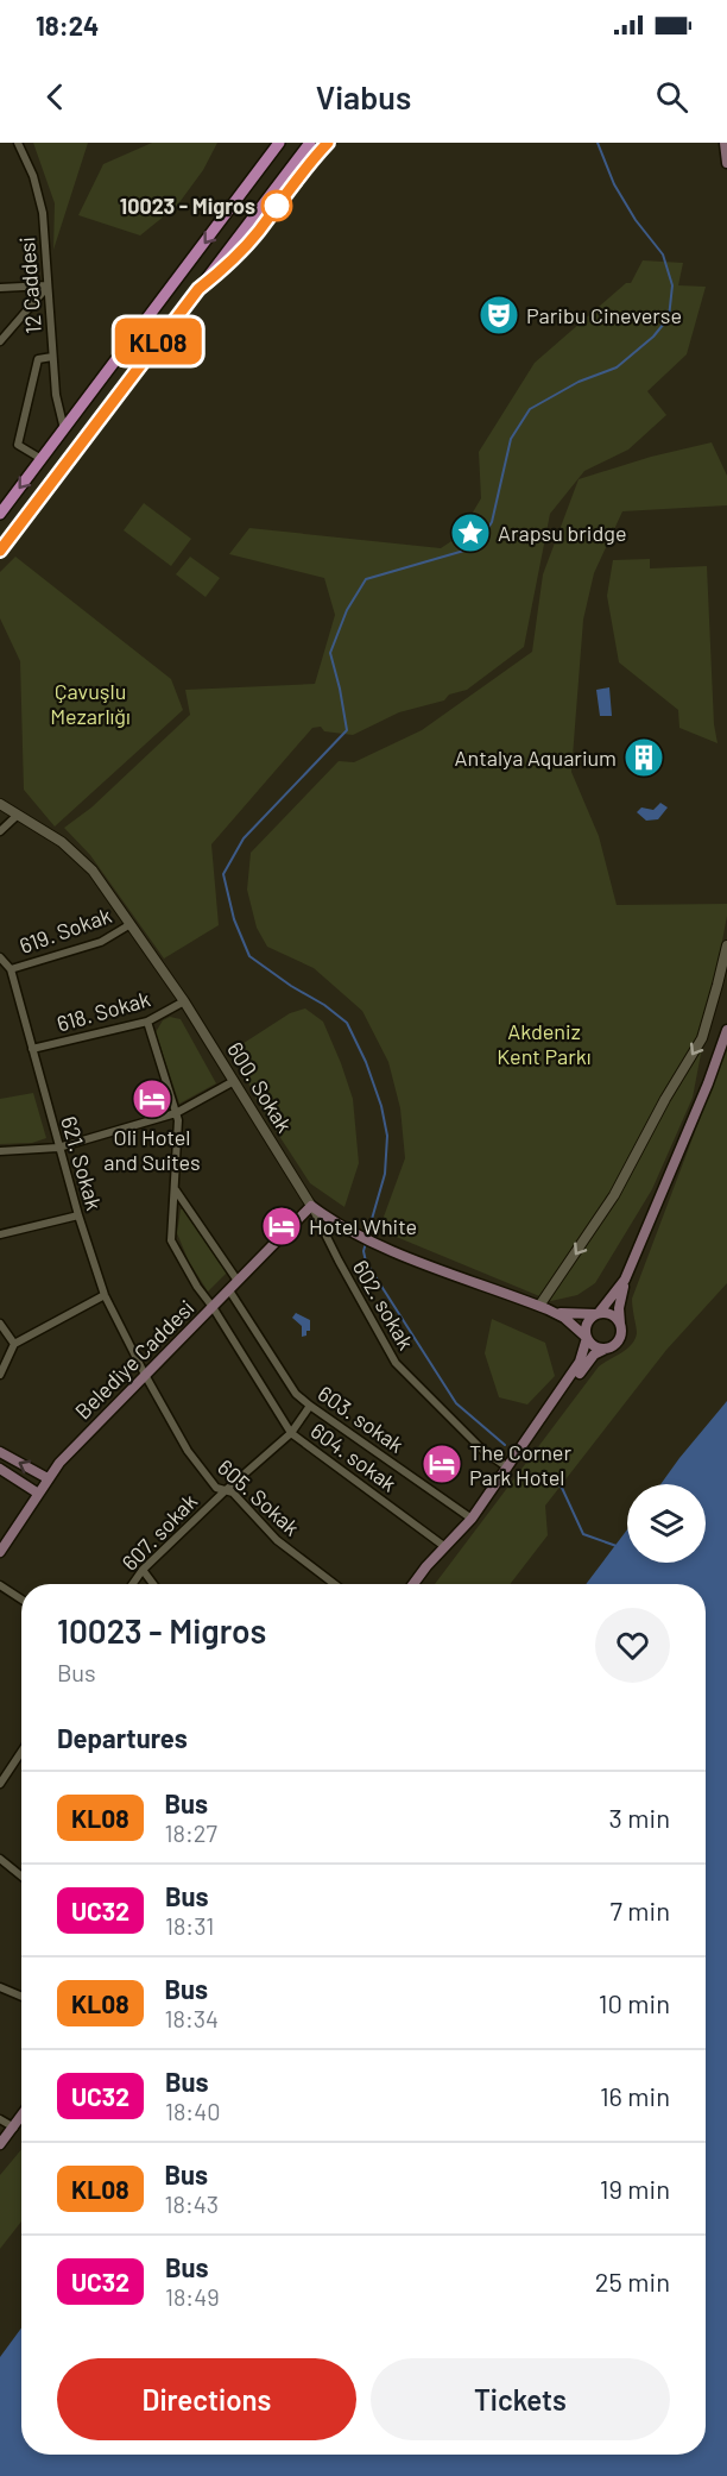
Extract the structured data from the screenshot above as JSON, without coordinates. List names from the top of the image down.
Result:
{
  "streets": {
    "main road": ["600. Sokak", "Belediye Caddesi"],
    "street": [
      "12 Caddesi",
      "619. Sokak",
      "618. Sokak",
      "621. Sokak",
      "602. sokak",
      "603. sokak",
      "604. sokak",
      "605. Sokak",
      "607. sokak"
    ]
  },
  "crossings": [
    ["619. Sokak", "600. Sokak"],
    ["619. Sokak", "621. Sokak"],
    ["618. Sokak", "600. Sokak"],
    ["618. Sokak", "621. Sokak"],
    ["618. Sokak", "604. sokak"],
    ["600. Sokak", "602. sokak"],
    ["600. Sokak", "Belediye Caddesi"],
    ["621. Sokak", "Belediye Caddesi"],
    ["621. Sokak", "605. Sokak"],
    ["602. sokak", "Belediye Caddesi"],
    ["Belediye Caddesi", "603. sokak"],
    ["Belediye Caddesi", "604. sokak"],
    ["Belediye Caddesi", "605. Sokak"],
    ["603. sokak", "607. sokak"],
    ["604. sokak", "607. sokak"],
    ["605. Sokak", "607. sokak"]
  ],
  "parks": ["Çavuşlu Mezarlığı", "Akdeniz Kent Parkı"],
  "places": {
    "other": ["10023 - Migros"],
    "theatre": ["Paribu Cineverse"],
    "place": ["Arapsu bridge"],
    "building": ["Antalya Aquarium"],
    "hotel": ["Oli Hotel and Suites", "Hotel White", "The Corner Park Hotel"]
  },
  "lines": ["bus line KL08"],
  "page": {
    "status": "18:24",
    "header": "Viabus",
    "on_map": "KL08",
    "heading": [
      ["10023 - Migros", "Bus"],
      "Departures"
    ],
    "list": [
      {
        "mark": "KL08",
        "name": "Bus",
        "note": "18:27",
        "value": "3 min"
      },
      {
        "mark": "UC32",
        "name": "Bus",
        "note": "18:31",
        "value": "7 min"
      },
      {
        "mark": "KL08",
        "name": "Bus",
        "note": "18:34",
        "value": "10 min"
      },
      {
        "mark": "UC32",
        "name": "Bus",
        "note": "18:40",
        "value": "16 min"
      },
      {
        "mark": "KL08",
        "name": "Bus",
        "note": "18:43",
        "value": "19 min"
      },
      {
        "mark": "UC32",
        "name": "Bus",
        "note": "18:49",
        "value": "25 min"
      }
    ],
    "buttons": ["Directions", "Tickets"]
  }
}
